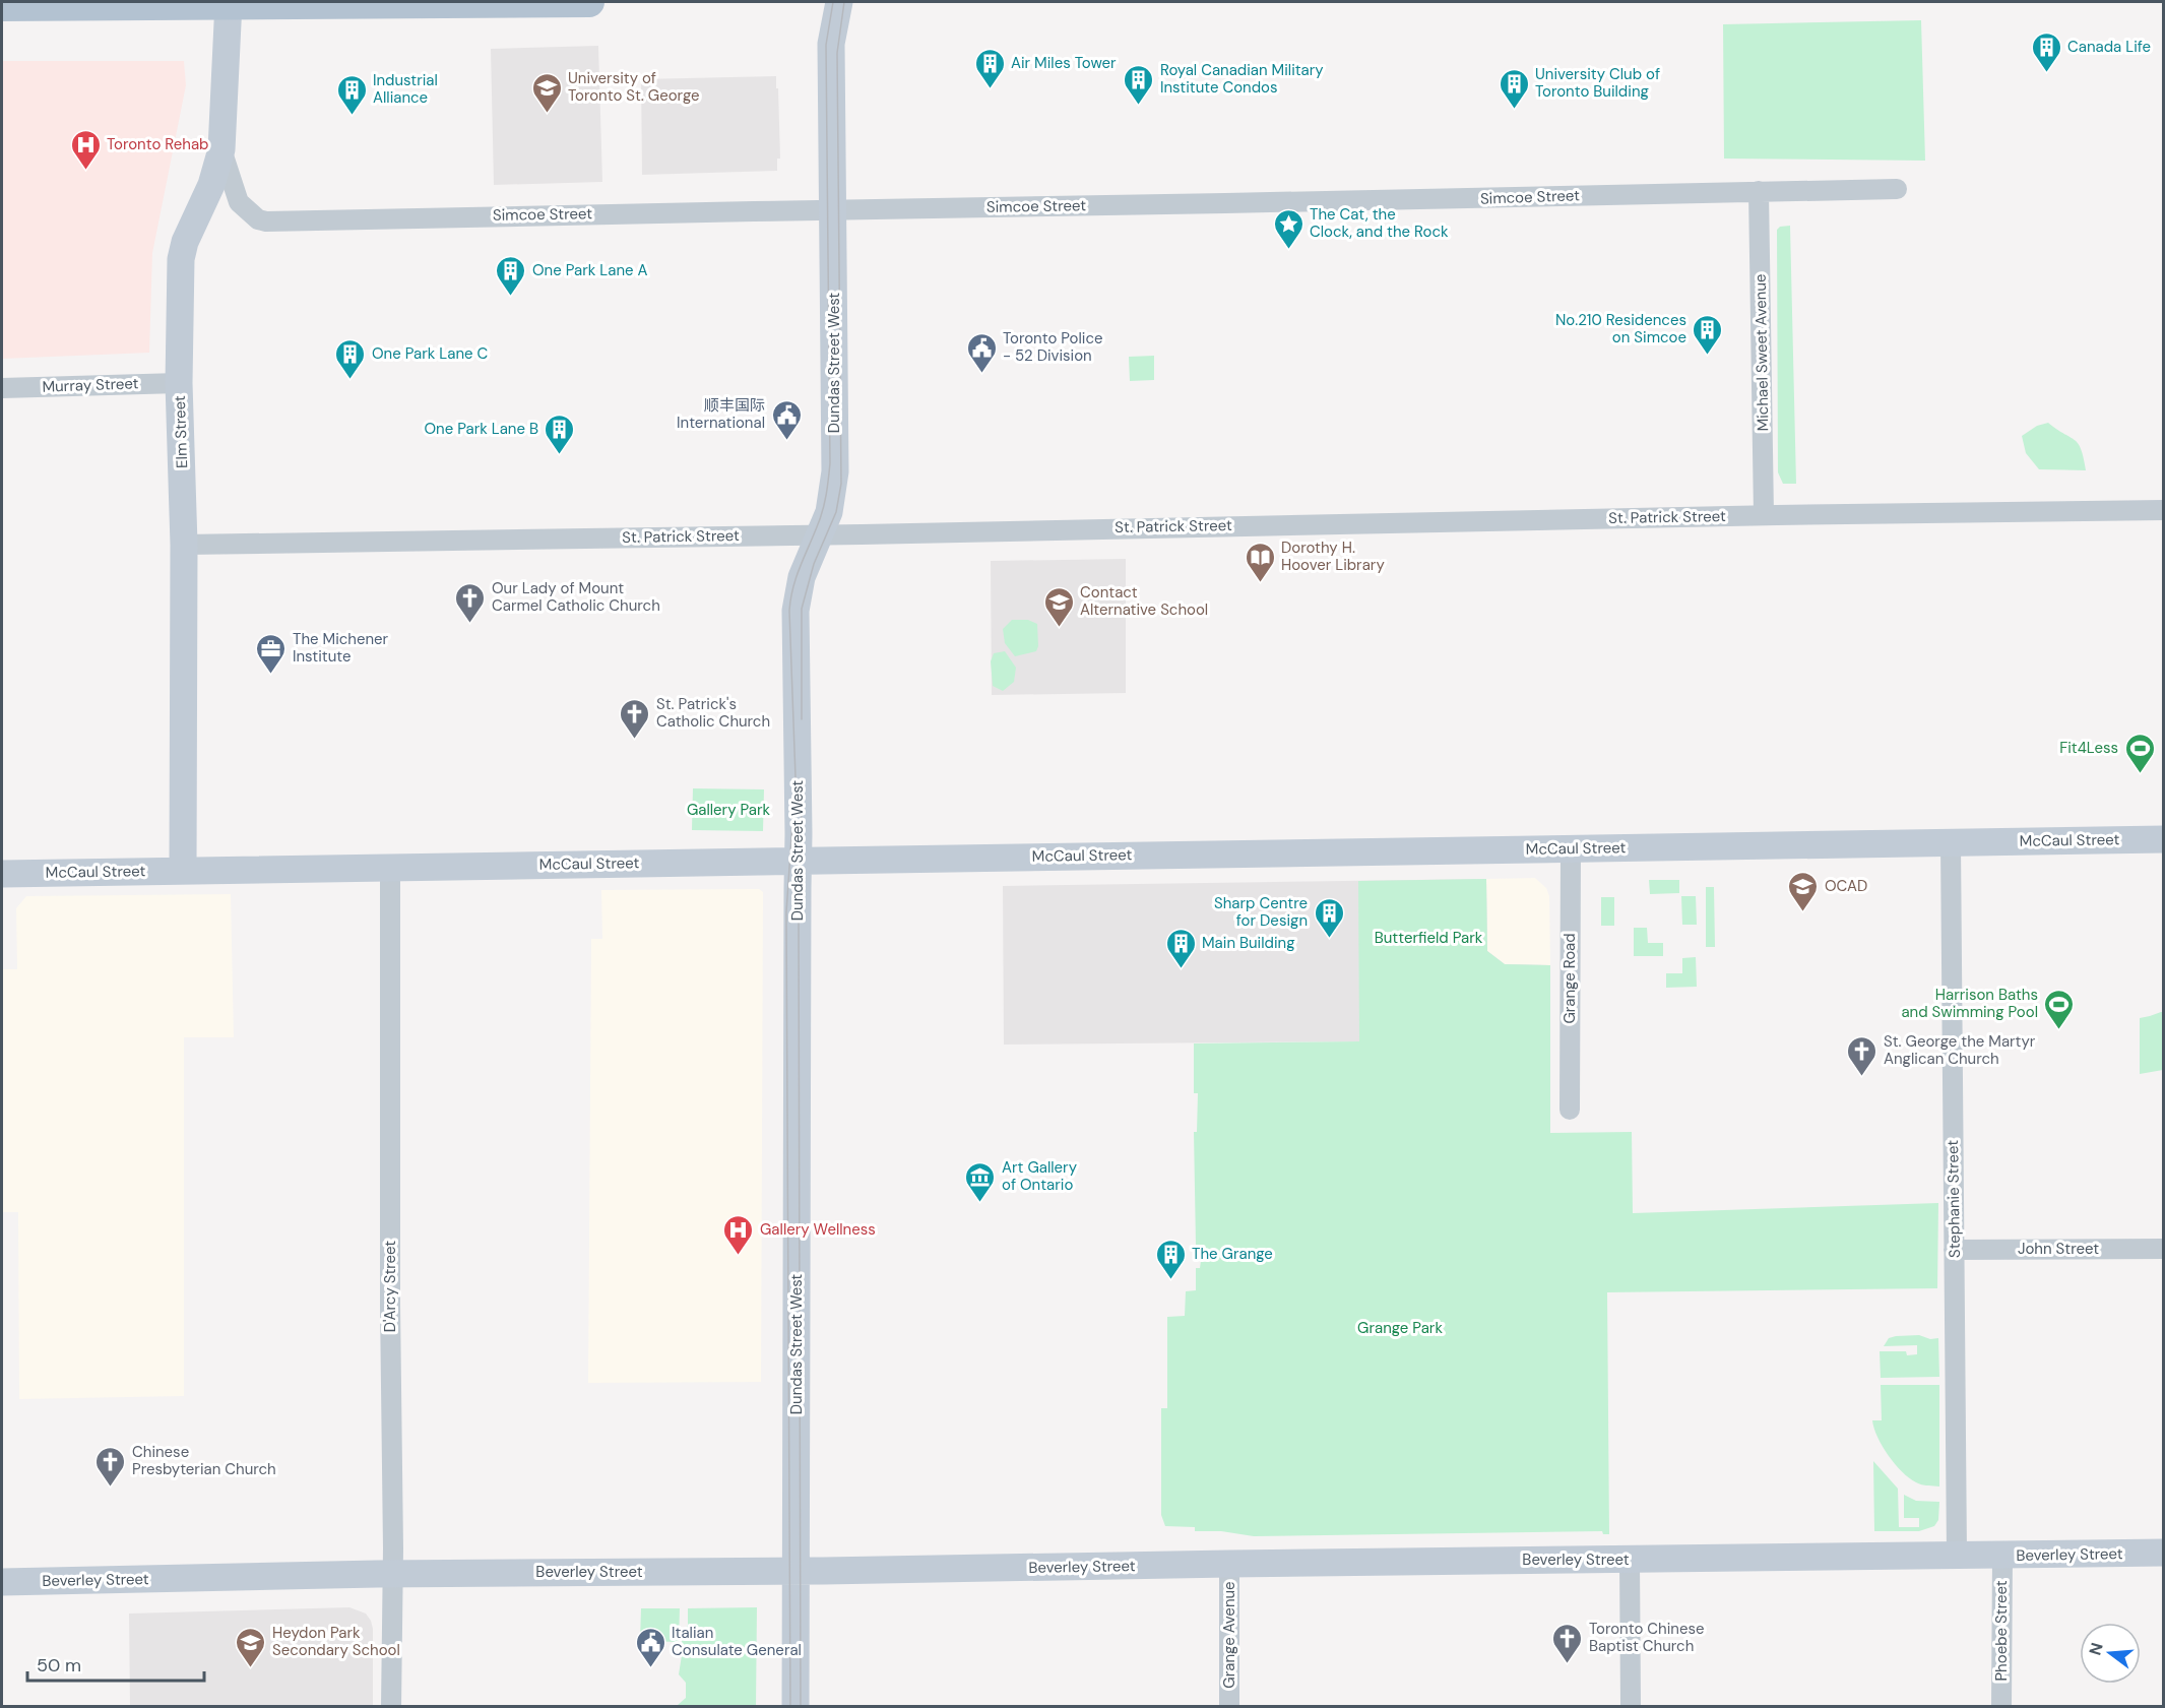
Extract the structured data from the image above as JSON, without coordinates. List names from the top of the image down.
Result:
{
  "streets": {
    "street": [
      "Simcoe Street",
      "Michael Sweet Avenue",
      "Dundas Street West",
      "Murray Street",
      "Elm Street",
      "St. Patrick Street",
      "McCaul Street",
      "Grange Road",
      "Stephanie Street",
      "John Street",
      "D'Arcy Street",
      "Beverley Street",
      "Phoebe Street",
      "Grange Avenue"
    ]
  },
  "crossings": [
    ["Simcoe Street", "Michael Sweet Avenue"],
    ["Simcoe Street", "Dundas Street West"],
    ["Simcoe Street", "Elm Street"],
    ["Michael Sweet Avenue", "St. Patrick Street"],
    ["Dundas Street West", "St. Patrick Street"],
    ["Dundas Street West", "McCaul Street"],
    ["Dundas Street West", "Beverley Street"],
    ["Murray Street", "Elm Street"],
    ["Elm Street", "St. Patrick Street"],
    ["Elm Street", "McCaul Street"],
    ["McCaul Street", "Grange Road"],
    ["McCaul Street", "Stephanie Street"],
    ["McCaul Street", "D'Arcy Street"],
    ["Stephanie Street", "John Street"],
    ["Stephanie Street", "Beverley Street"],
    ["D'Arcy Street", "Beverley Street"],
    ["Beverley Street", "Phoebe Street"],
    ["Beverley Street", "Grange Avenue"]
  ],
  "parks": ["Gallery Park", "Butterfield Park", "Grange Park"],
  "places": {
    "building": [
      "Canada Life",
      "Air Miles Tower",
      "Royal Canadian Military Institute Condos",
      "University Club of Toronto Building",
      "Industrial Alliance",
      "One Park Lane A",
      "No.210 Residences on Simcoe",
      "One Park Lane C",
      "One Park Lane B",
      "Sharp Centre for Design",
      "Main Building",
      "The Grange"
    ],
    "school or university": [
      "University of Toronto St. George",
      "Contact Alternative School",
      "OCAD",
      "Heydon Park Secondary School"
    ],
    "hospital": ["Toronto Rehab", "Gallery Wellness"],
    "place": ["The Cat, the Clock, and the Rock"],
    "public building": ["Toronto Police - 52 Division", "顺丰国际 International", "Italian Consulate General"],
    "library": ["Dorothy H. Hoover Library"],
    "church": [
      "Our Lady of Mount Carmel Catholic Church",
      "St. Patrick's Catholic Church",
      "St. George the Martyr Anglican Church",
      "Chinese Presbyterian Church",
      "Toronto Chinese Baptist Church"
    ],
    "office": ["The Michener Institute"],
    "sports": ["Fit4Less", "Harrison Baths and Swimming Pool"],
    "museum": ["Art Gallery of Ontario"]
  },
  "scale_bar": "50 m",
  "north": "left"
}
